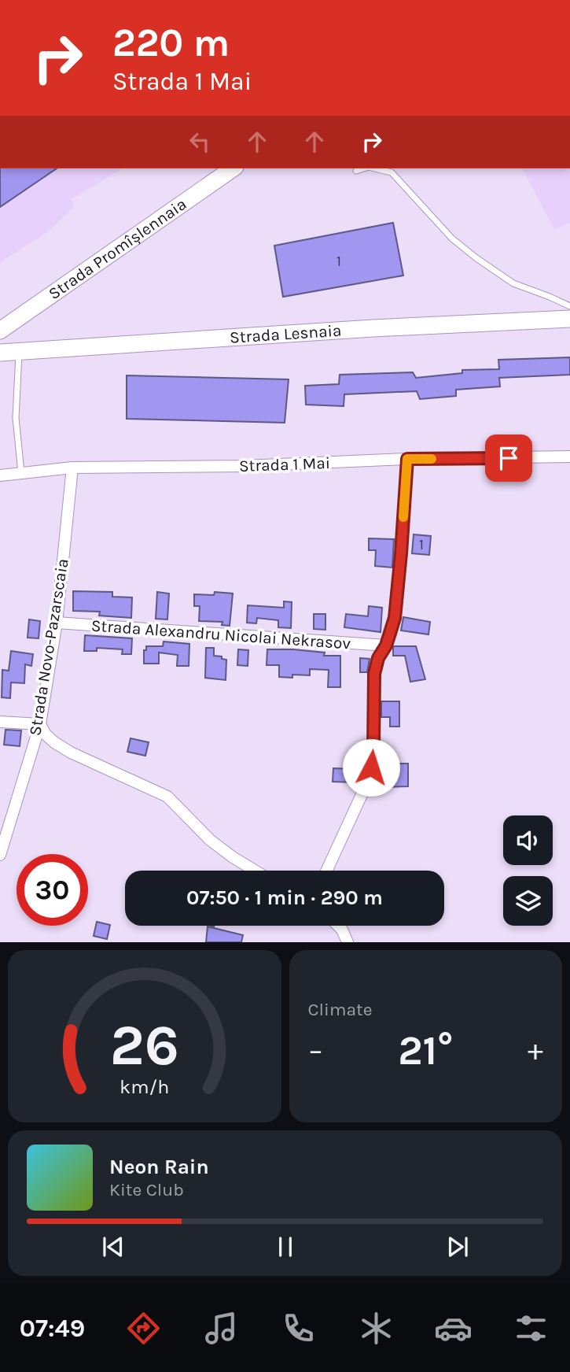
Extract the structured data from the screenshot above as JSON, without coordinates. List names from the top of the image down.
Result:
{
  "streets": {
    "street": [
      "Strada Promîșlennaia",
      "Strada Lesnaia",
      "Strada 1 Mai",
      "Strada Alexandru Nicolai Nekrasov",
      "Strada Novo-Pazarscaia"
    ]
  },
  "crossings": [
    ["Strada 1 Mai", "Strada Novo-Pazarscaia"],
    ["Strada Alexandru Nicolai Nekrasov", "Strada Novo-Pazarscaia"]
  ],
  "house_numbers": ["1", "1"],
  "page": {
    "turn": ["220 m", "Strada 1 Mai"],
    "limit": "30",
    "trip": "07:50 · 1 min · 290 m",
    "tile": "Climate",
    "heat": ["−", "21°", "+"],
    "song": ["Neon Rain", "Kite Club"],
    "tabs": "07:49",
    "gauge": ["26", "km/h"]
  }
}
